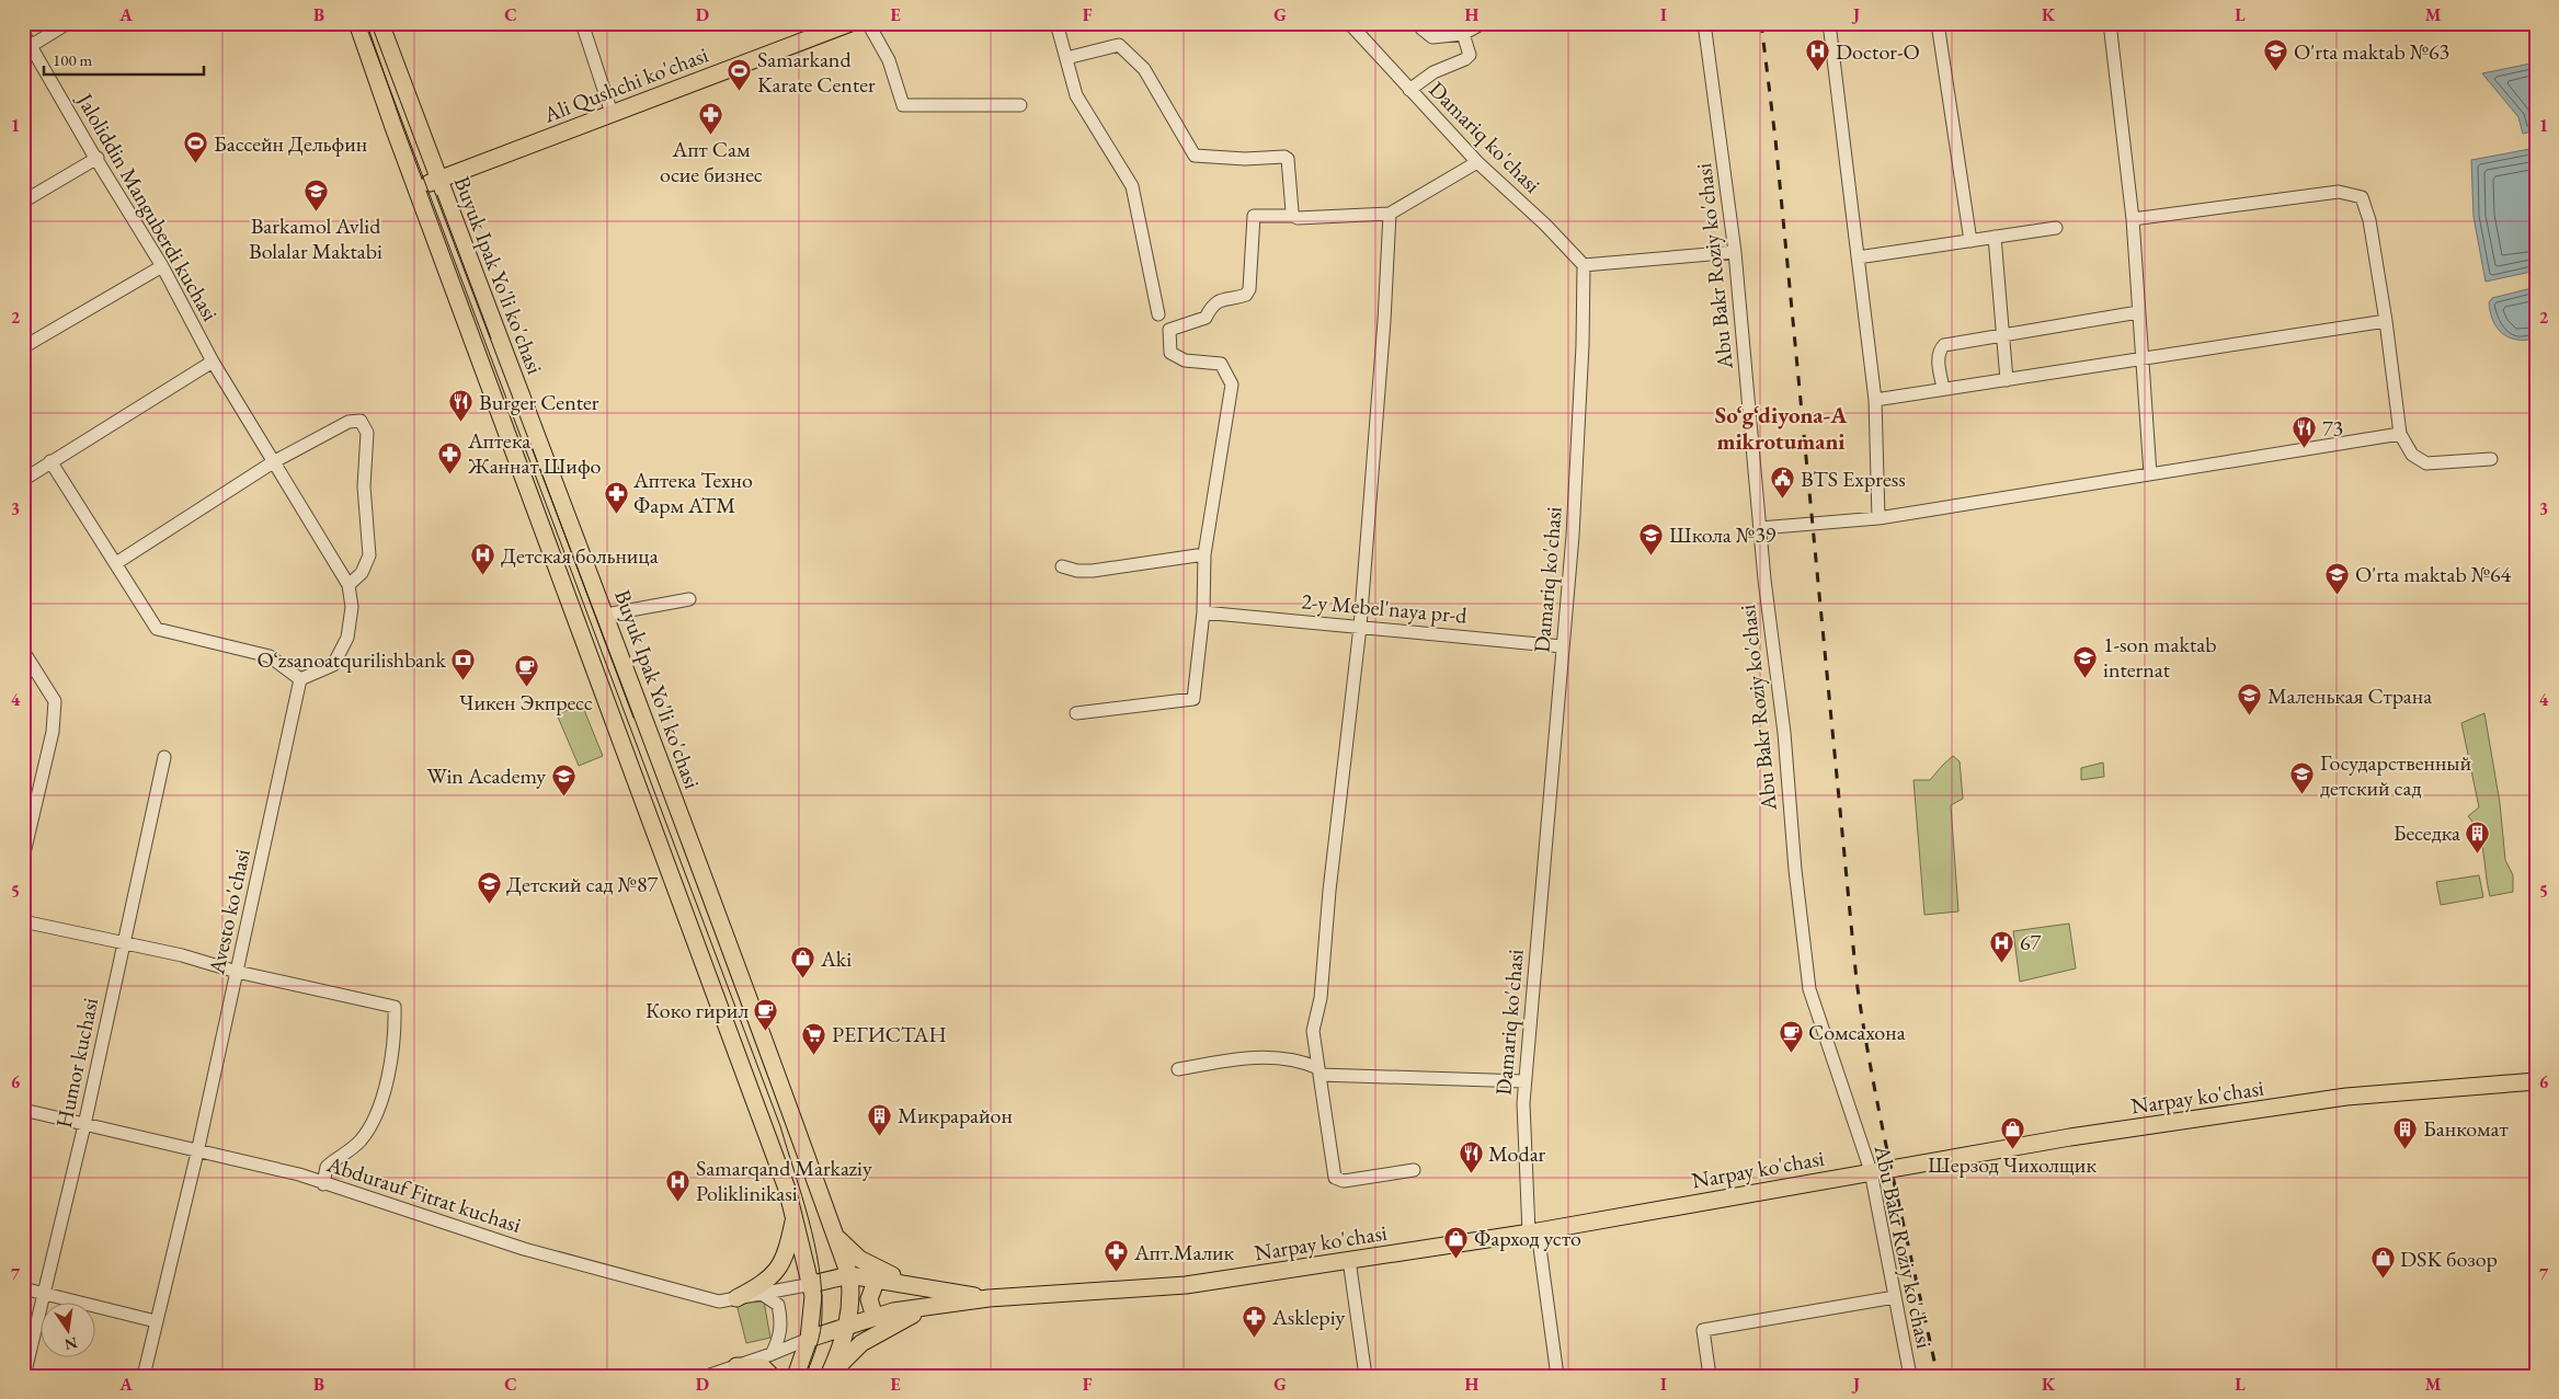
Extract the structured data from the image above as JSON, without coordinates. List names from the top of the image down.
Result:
{
  "streets": {
    "main road": ["Ali Qushchi ko'chasi", "Buyuk Ipak Yo'li ko'chasi", "Narpay ko'chasi"],
    "street": [
      "Damariq ko'chasi",
      "Jaloliddin Manguberdi kuchasi",
      "Abu Bakr Roziy ko'chasi",
      "2-y Mebel'naya pr-d",
      "Avesto ko'chasi",
      "Humor kuchasi",
      "Abdurauf Fitrat kuchasi"
    ]
  },
  "crossings": [
    ["Ali Qushchi ko'chasi", "Buyuk Ipak Yo'li ko'chasi"],
    ["Damariq ko'chasi", "2-y Mebel'naya pr-d"],
    ["Damariq ko'chasi", "Narpay ko'chasi"],
    ["Abu Bakr Roziy ko'chasi", "Narpay ko'chasi"],
    ["Buyuk Ipak Yo'li ko'chasi", "Narpay ko'chasi"],
    ["Buyuk Ipak Yo'li ko'chasi", "Abdurauf Fitrat kuchasi"],
    ["Avesto ko'chasi", "Abdurauf Fitrat kuchasi"],
    ["Humor kuchasi", "Abdurauf Fitrat kuchasi"],
    ["Narpay ko'chasi", "Abdurauf Fitrat kuchasi"]
  ],
  "districts": ["So‘g‘diyona-А mikrotumani"],
  "places": {
    "hospital": [
      "Doctor-O",
      "Детская больница",
      "67",
      "Samarqand Markaziy Poliklinikasi"
    ],
    "school or university": [
      "O'rta maktab №63",
      "Barkamol Avlid Bolalar Maktabi",
      "Школа №39",
      "O'rta maktab №64",
      "1-son maktab internat",
      "Маленькая Страна",
      "Государственный детский сад",
      "Win Academy",
      "Детский сад №87"
    ],
    "sports": ["Samarkand Karate Center", "Бассейн Дельфин"],
    "pharmacy": [
      "Апт Сам осие бизнес",
      "Аптека Жаннат Шифо",
      "Аптека Техно Фарм АТМ",
      "Апт.Малик",
      "Asklepiy"
    ],
    "restaurant": ["Burger Center", "73", "Modar"],
    "public building": ["BTS Express"],
    "bank": ["Oʻzsanoatqurilishbank"],
    "cafe": ["Чикен Экпресс", "Коко гирил", "Сомсахона"],
    "building": ["Беседка", "Микрарайон", "Банкомат"],
    "shop": [
      "Aki",
      "Шерзод Чихолщик",
      "Фарход усто",
      "DSK бозор"
    ],
    "supermarket": ["РЕГИСТАН"]
  },
  "scale_bar": "100 m",
  "north": "bottom",
  "grid": {
    "columns": [
      "A",
      "B",
      "C",
      "D",
      "E",
      "F",
      "G",
      "H",
      "I",
      "J",
      "K",
      "L",
      "M"
    ],
    "rows": [
      "1",
      "2",
      "3",
      "4",
      "5",
      "6",
      "7"
    ]
  }
}
